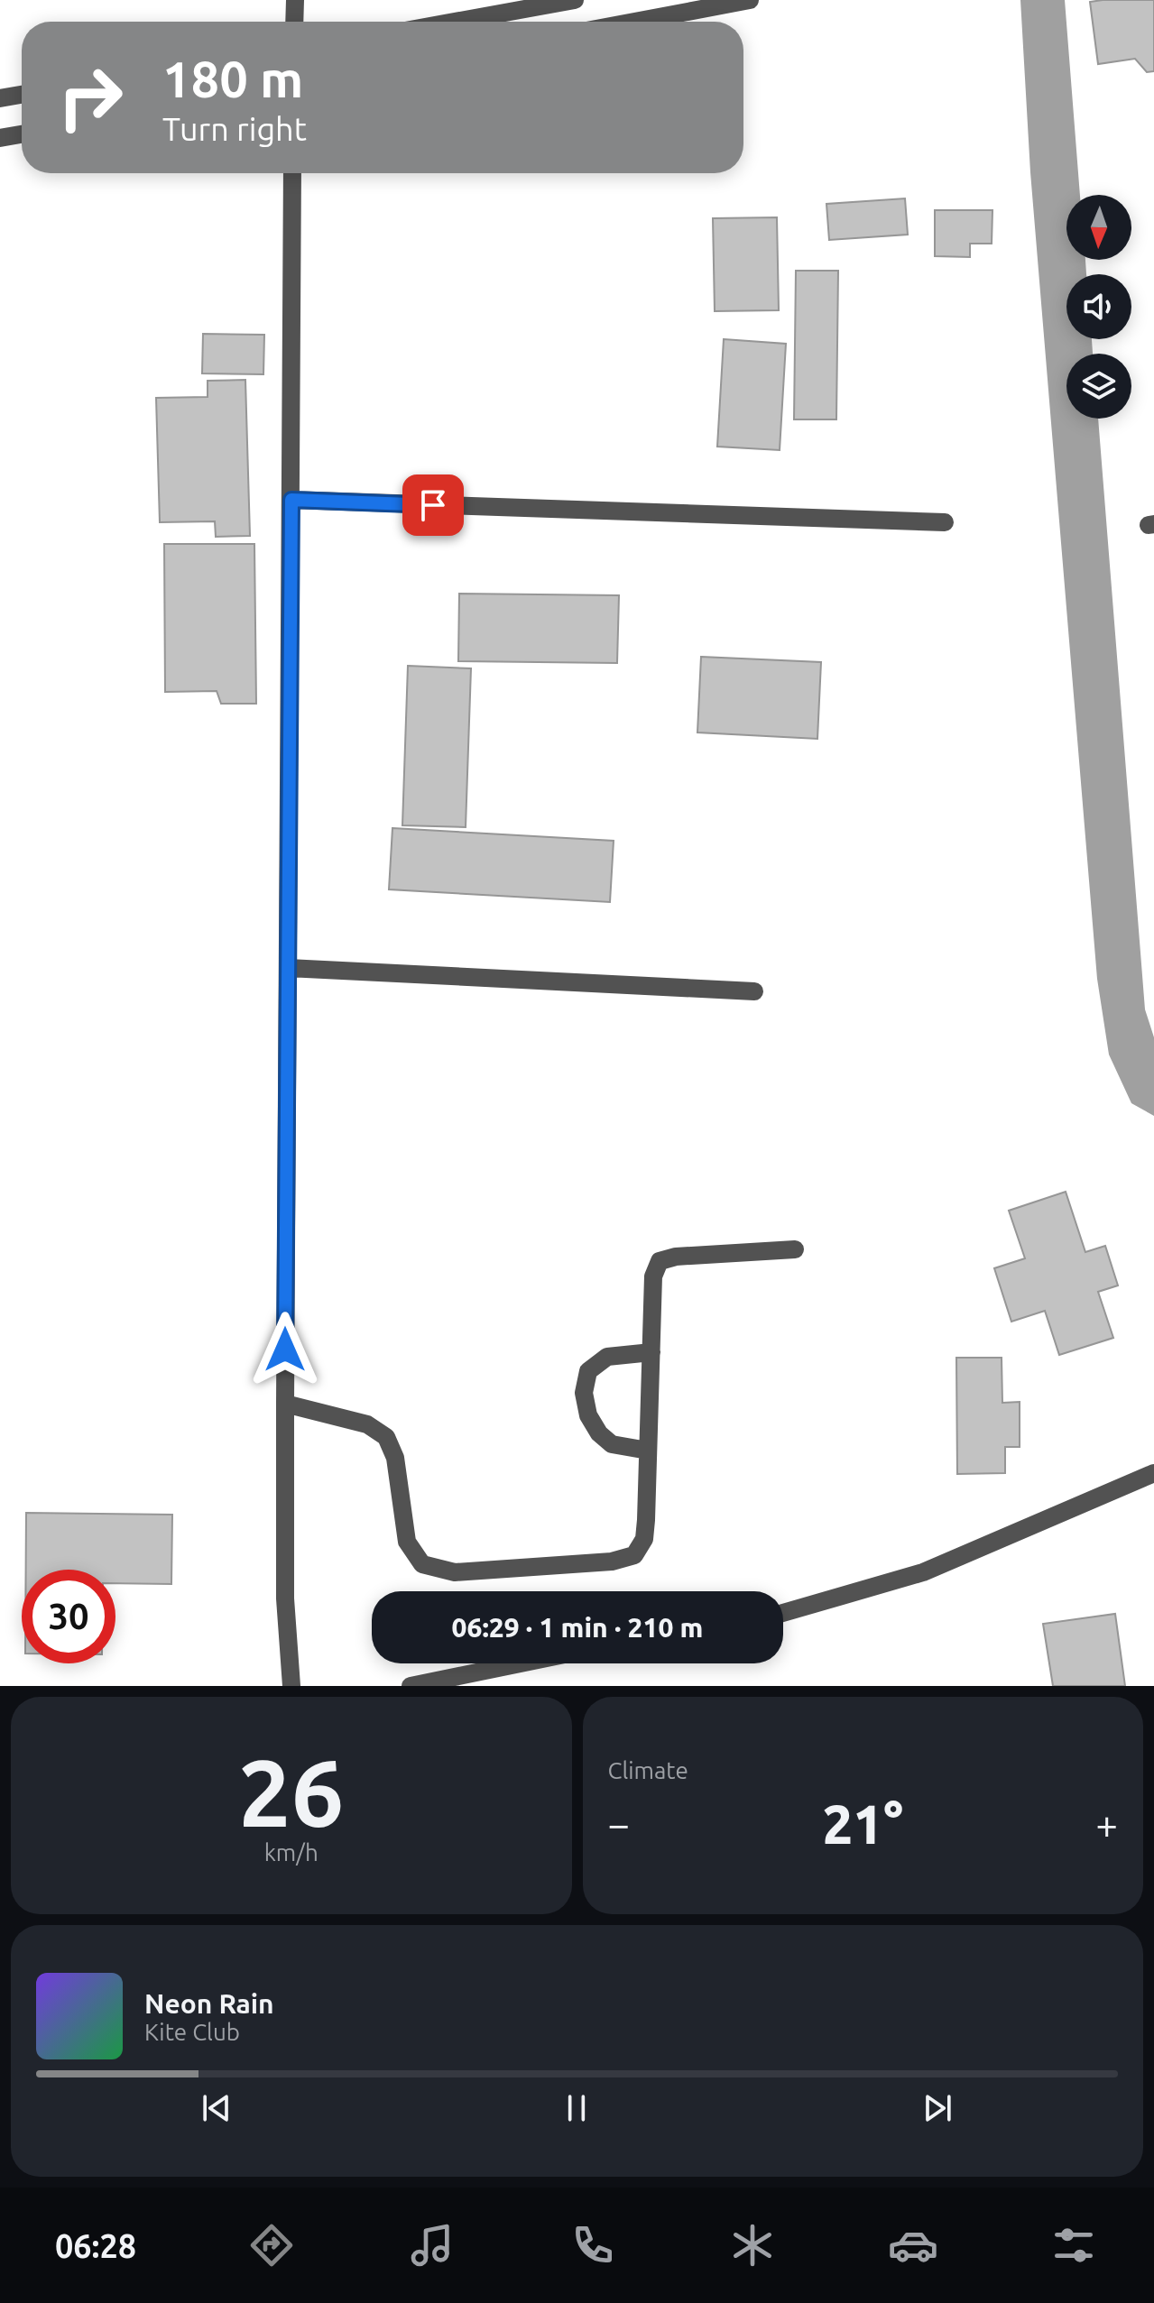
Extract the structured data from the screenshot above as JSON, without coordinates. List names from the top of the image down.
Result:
{
  "north": "bottom",
  "page": {
    "turn": ["180 m", "Turn right"],
    "limit": "30",
    "trip": "06:29 · 1 min · 210 m",
    "tile": [
      ["26", "km/h"],
      "Climate"
    ],
    "heat": ["−", "21°", "+"],
    "song": ["Neon Rain", "Kite Club"],
    "tabs": "06:28"
  }
}
